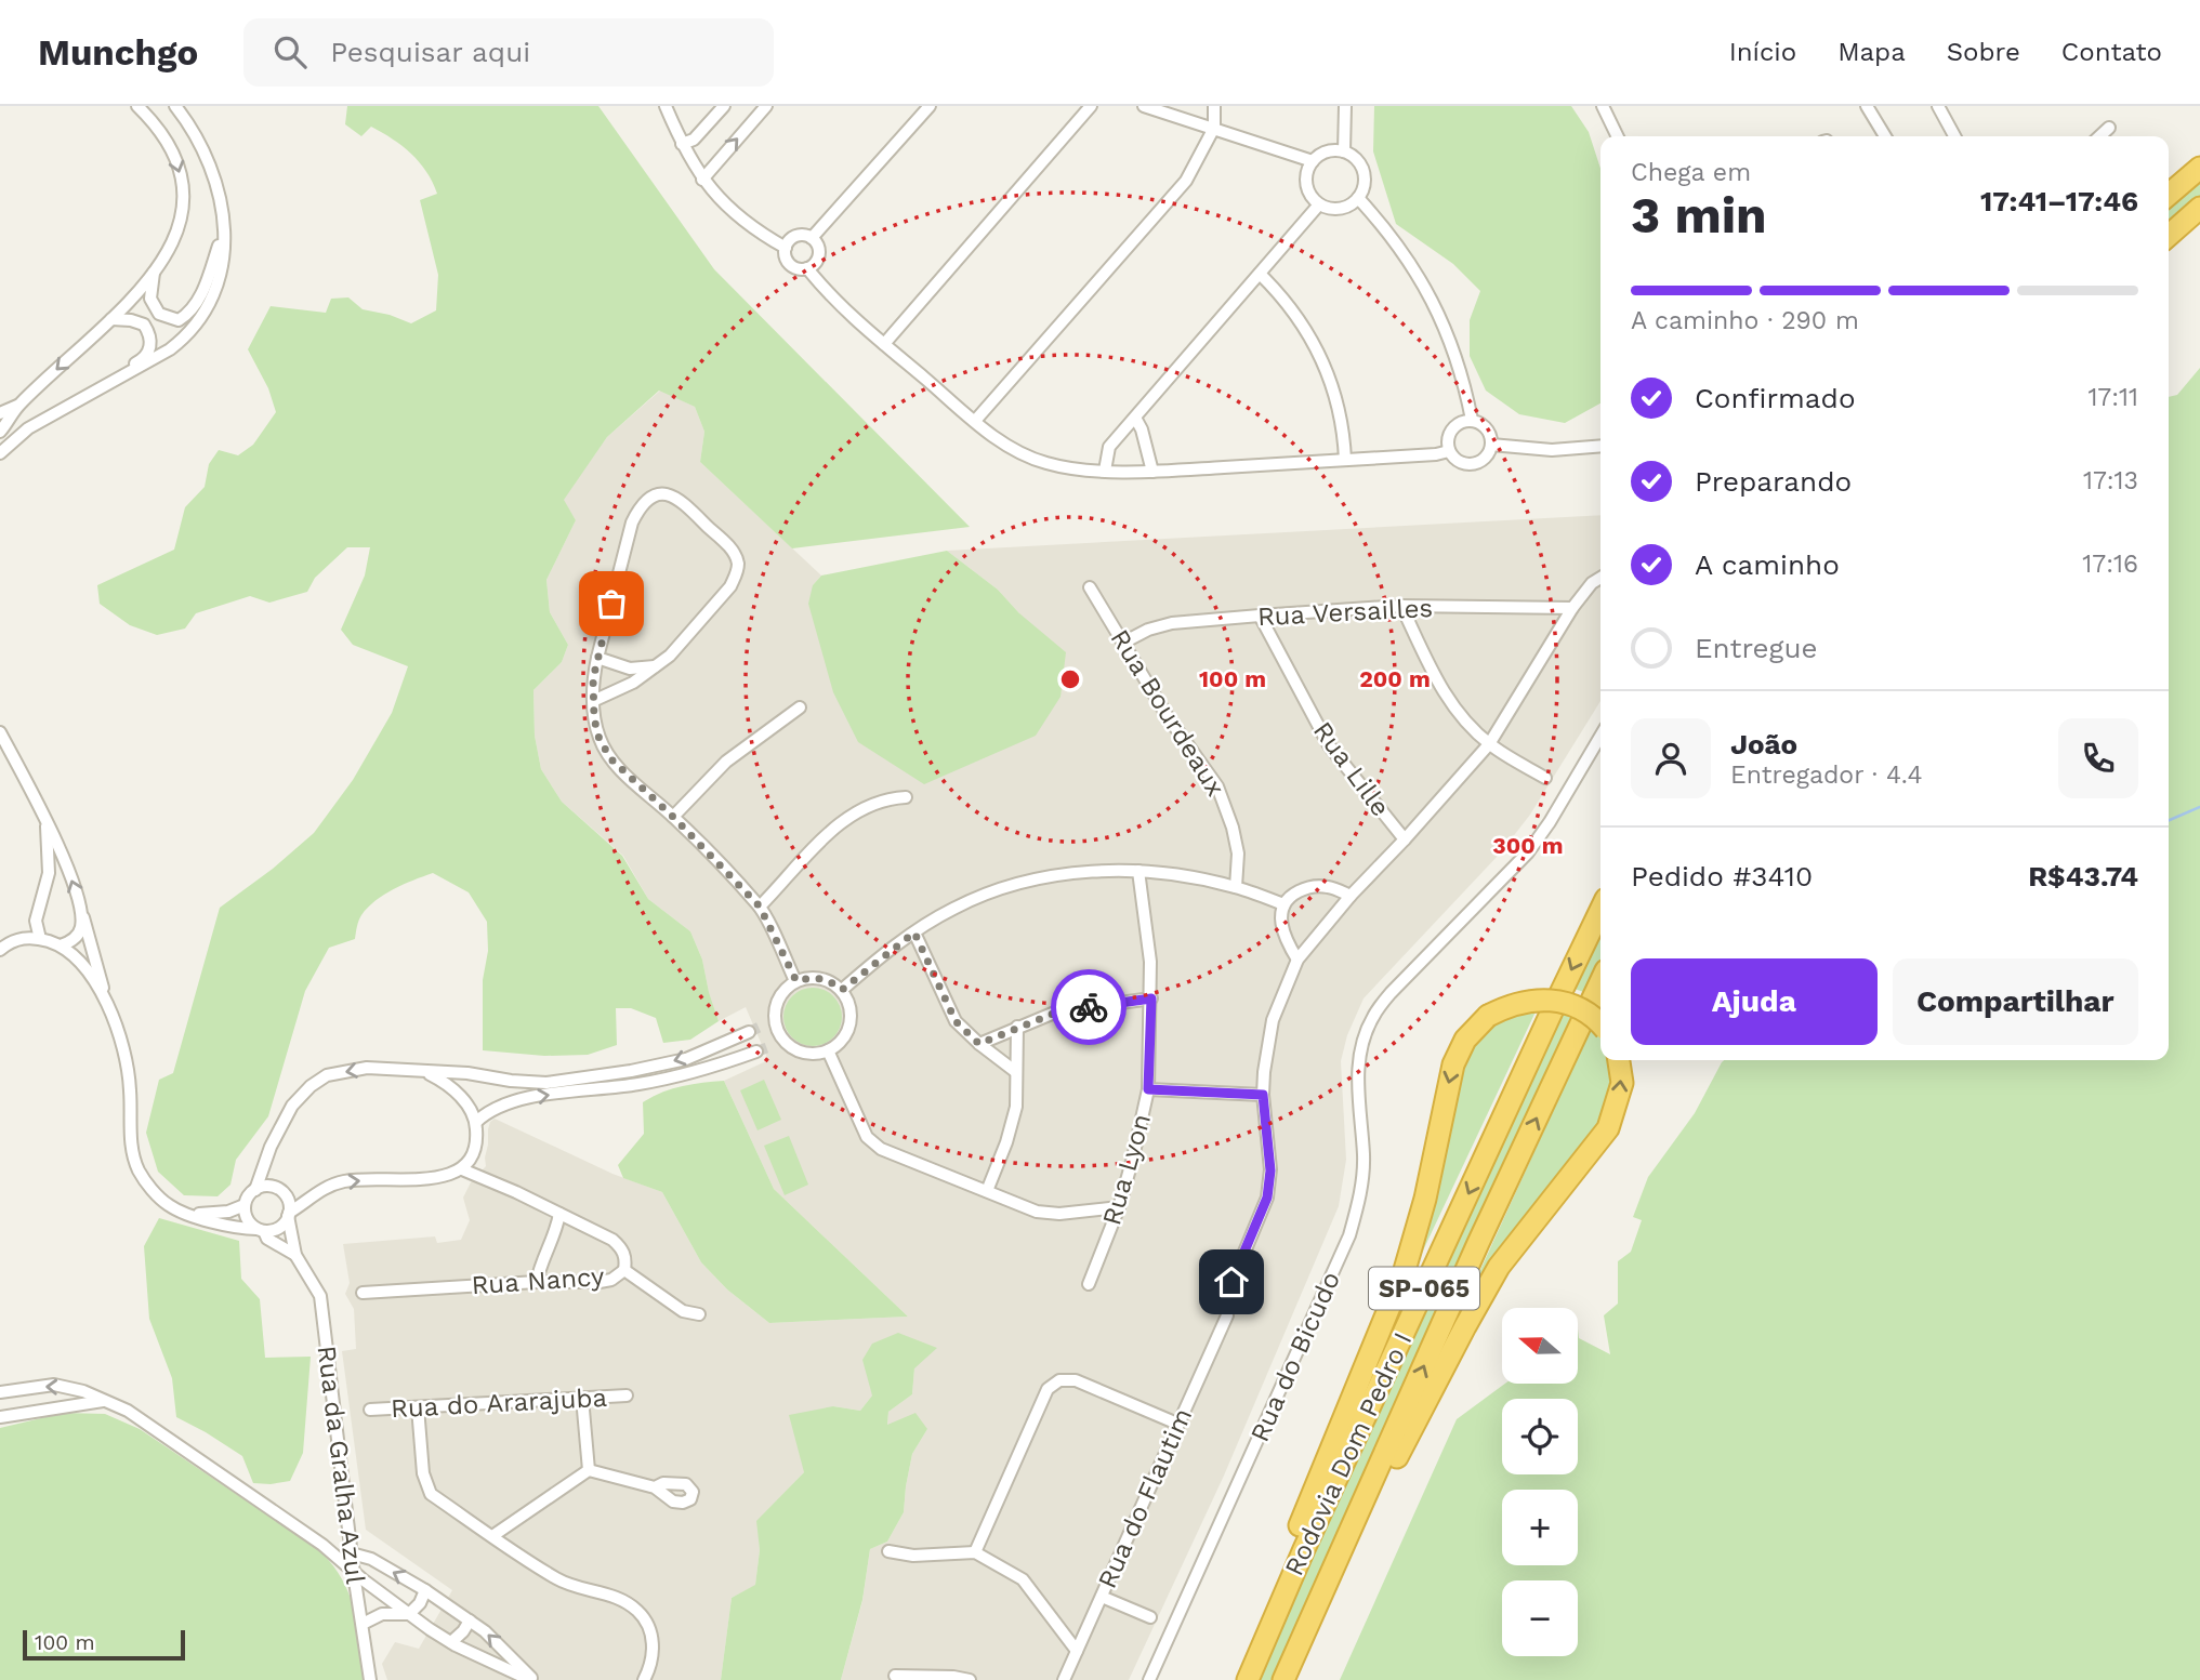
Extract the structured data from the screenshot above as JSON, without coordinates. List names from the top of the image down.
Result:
{
  "streets": {
    "highway": ["SP-065", "Rodovia Dom Pedro I"],
    "street": [
      "Rua Versailles",
      "Rua Bourdeaux",
      "Rua Lille",
      "Rua Lyon",
      "Rua Nancy",
      "Rua do Bicudo",
      "Rua do Ararajuba",
      "Rua da Gralha Azul",
      "Rua do Flautim"
    ]
  },
  "crossings": [
    ["Rua Versailles", "Rua Bourdeaux"],
    ["Rua Versailles", "Rua Lille"]
  ],
  "scale_bar": "100 m",
  "north": "left",
  "page": {
    "header": "Munchgo",
    "search": "Pesquisar aqui",
    "nav": [
      "Início",
      "Mapa",
      "Sobre",
      "Contato"
    ],
    "heading": ["3 min", "Chega em", "17:41–17:46"],
    "panel": [
      "João",
      "Entregador · 4.4",
      "Pedido #3410",
      "R$43.74"
    ],
    "bar": "A caminho · 290 m",
    "list": [
      ["Confirmado", "17:11"],
      ["Preparando", "17:13"],
      ["A caminho", "17:16"],
      "Entregue"
    ],
    "buttons": ["Ajuda", "Compartilhar"],
    "map_buttons": ["+", "−"],
    "scale": "100 m"
  },
  "rings": ["100 m", "200 m", "300 m"]
}
